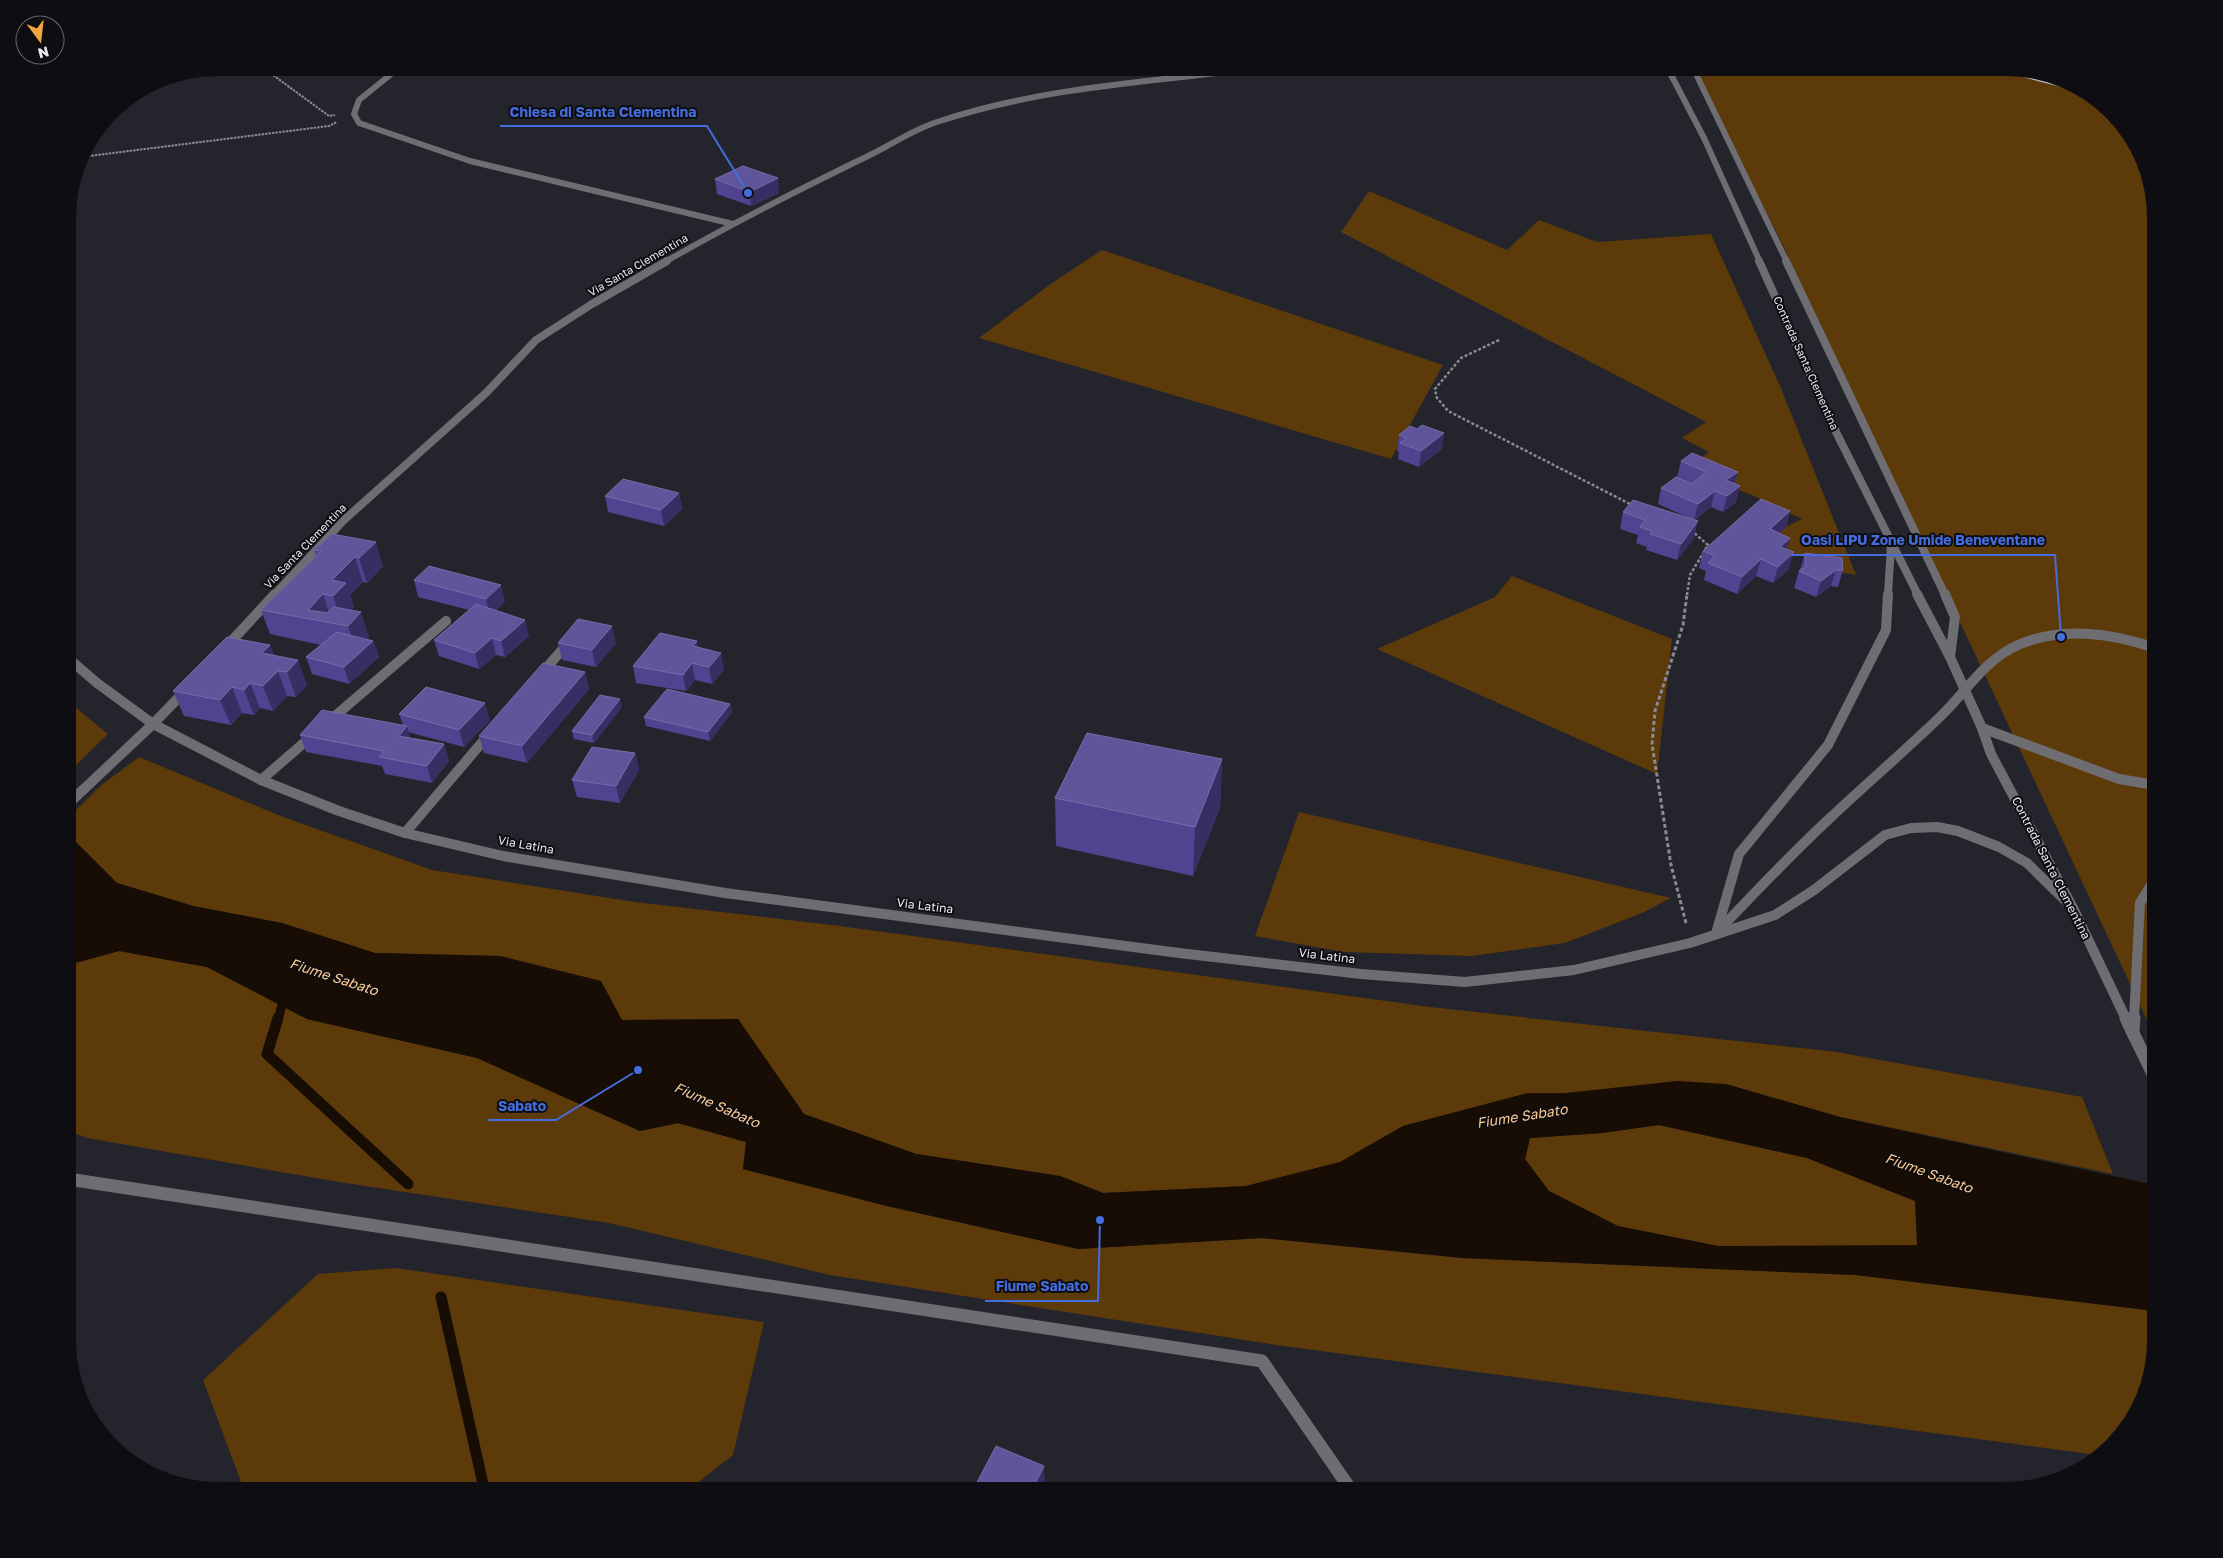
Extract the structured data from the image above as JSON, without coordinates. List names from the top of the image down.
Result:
{
  "streets": {
    "street": ["Via Santa Clementina", "Contrada Santa Clementina", "Via Latina"]
  },
  "crossings": [
    ["Contrada Santa Clementina", "Via Latina"]
  ],
  "water": ["Fiume Sabato"],
  "places": [
    "Chiesa di Santa Clementina",
    "Oasi LIPU Zone Umide Beneventane",
    "Sabato",
    "Fiume Sabato"
  ],
  "north": "bottom"
}
